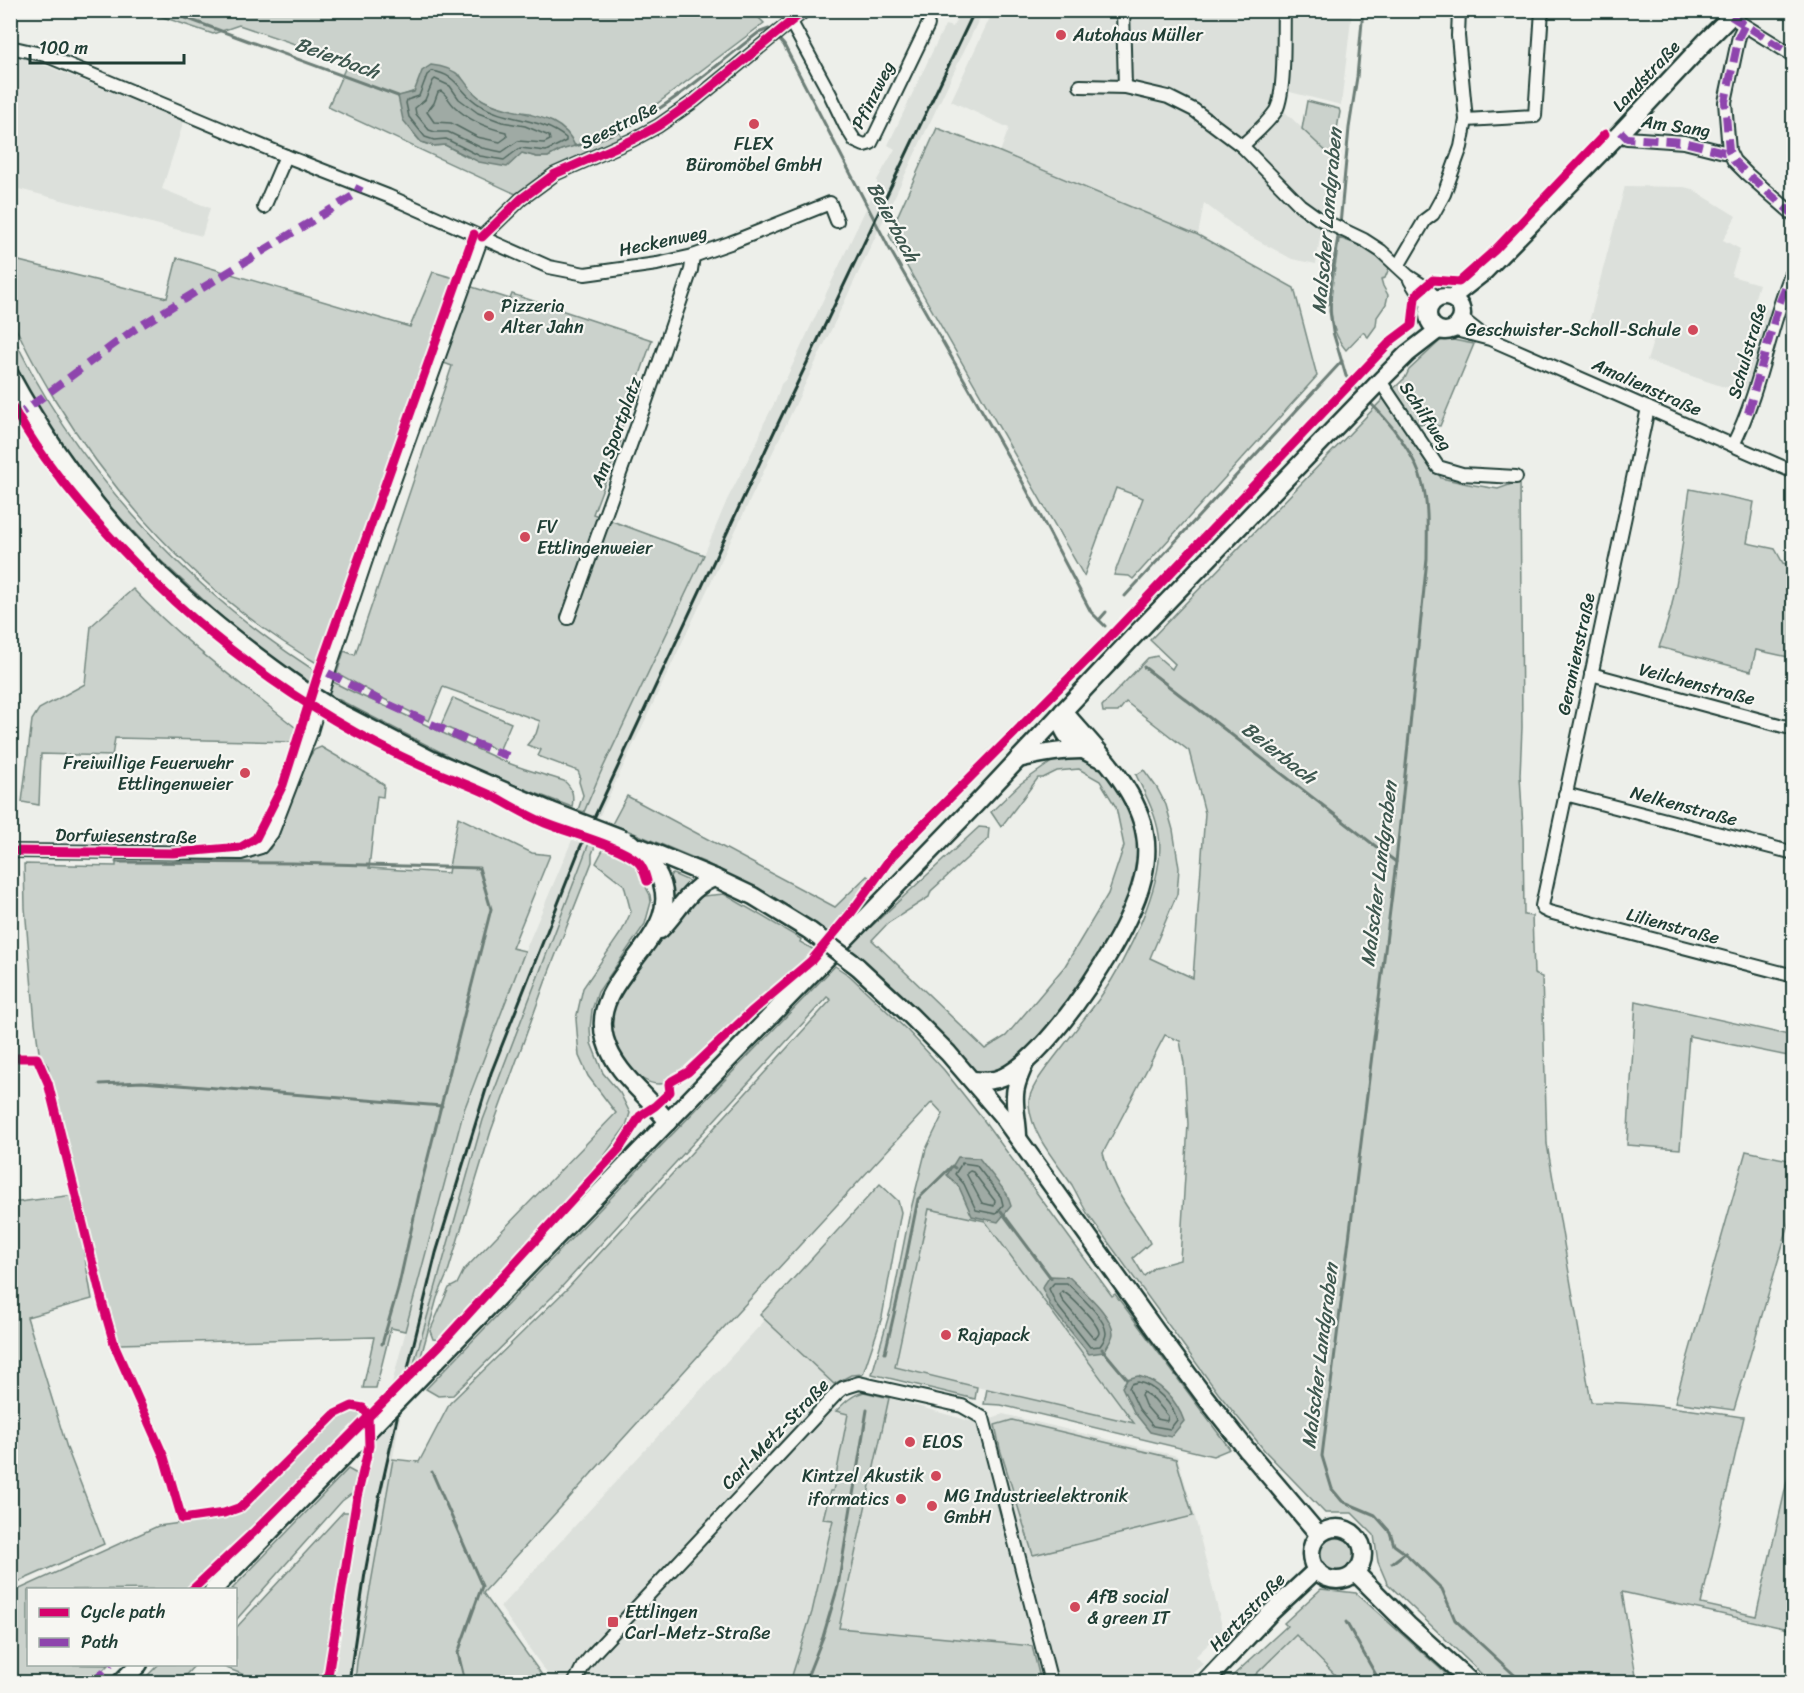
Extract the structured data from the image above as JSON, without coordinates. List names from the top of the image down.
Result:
{
  "streets": {
    "main road": ["Landstraße", "Hertzstraße"],
    "street": [
      "Pfinzweg",
      "Seestraße",
      "Am Sang",
      "Heckenweg",
      "Schulstraße",
      "Amalienstraße",
      "Schilfweg",
      "Am Sportplatz",
      "Geranienstraße",
      "Veilchenstraße",
      "Nelkenstraße",
      "Dorfwiesenstraße",
      "Lilienstraße",
      "Carl-Metz-Straße"
    ]
  },
  "crossings": [
    ["Landstraße", "Am Sang"],
    ["Landstraße", "Amalienstraße"],
    ["Landstraße", "Schilfweg"],
    ["Pfinzweg", "Seestraße"],
    ["Seestraße", "Heckenweg"],
    ["Seestraße", "Dorfwiesenstraße"],
    ["Heckenweg", "Am Sportplatz"],
    ["Heckenweg", "Dorfwiesenstraße"],
    ["Schulstraße", "Amalienstraße"],
    ["Amalienstraße", "Geranienstraße"],
    ["Geranienstraße", "Veilchenstraße"],
    ["Geranienstraße", "Nelkenstraße"],
    ["Geranienstraße", "Lilienstraße"]
  ],
  "water": ["Beierbach", "Malscher Landgraben"],
  "places": {
    "other": [
      "Autohaus Müller",
      "FLEX Büromöbel GmbH",
      "Pizzeria Alter Jahn",
      "Geschwister-Scholl-Schule",
      "FV Ettlingenweier",
      "Freiwillige Feuerwehr Ettlingenweier",
      "Rajapack",
      "ELOS",
      "Kintzel Akustik",
      "iformatics",
      "MG Industrieelektronik GmbH",
      "AfB social & green IT"
    ],
    "transit": ["Ettlingen Carl-Metz-Straße"]
  },
  "legend": ["Cycle path", "Path"],
  "scale_bar": "100 m"
}
